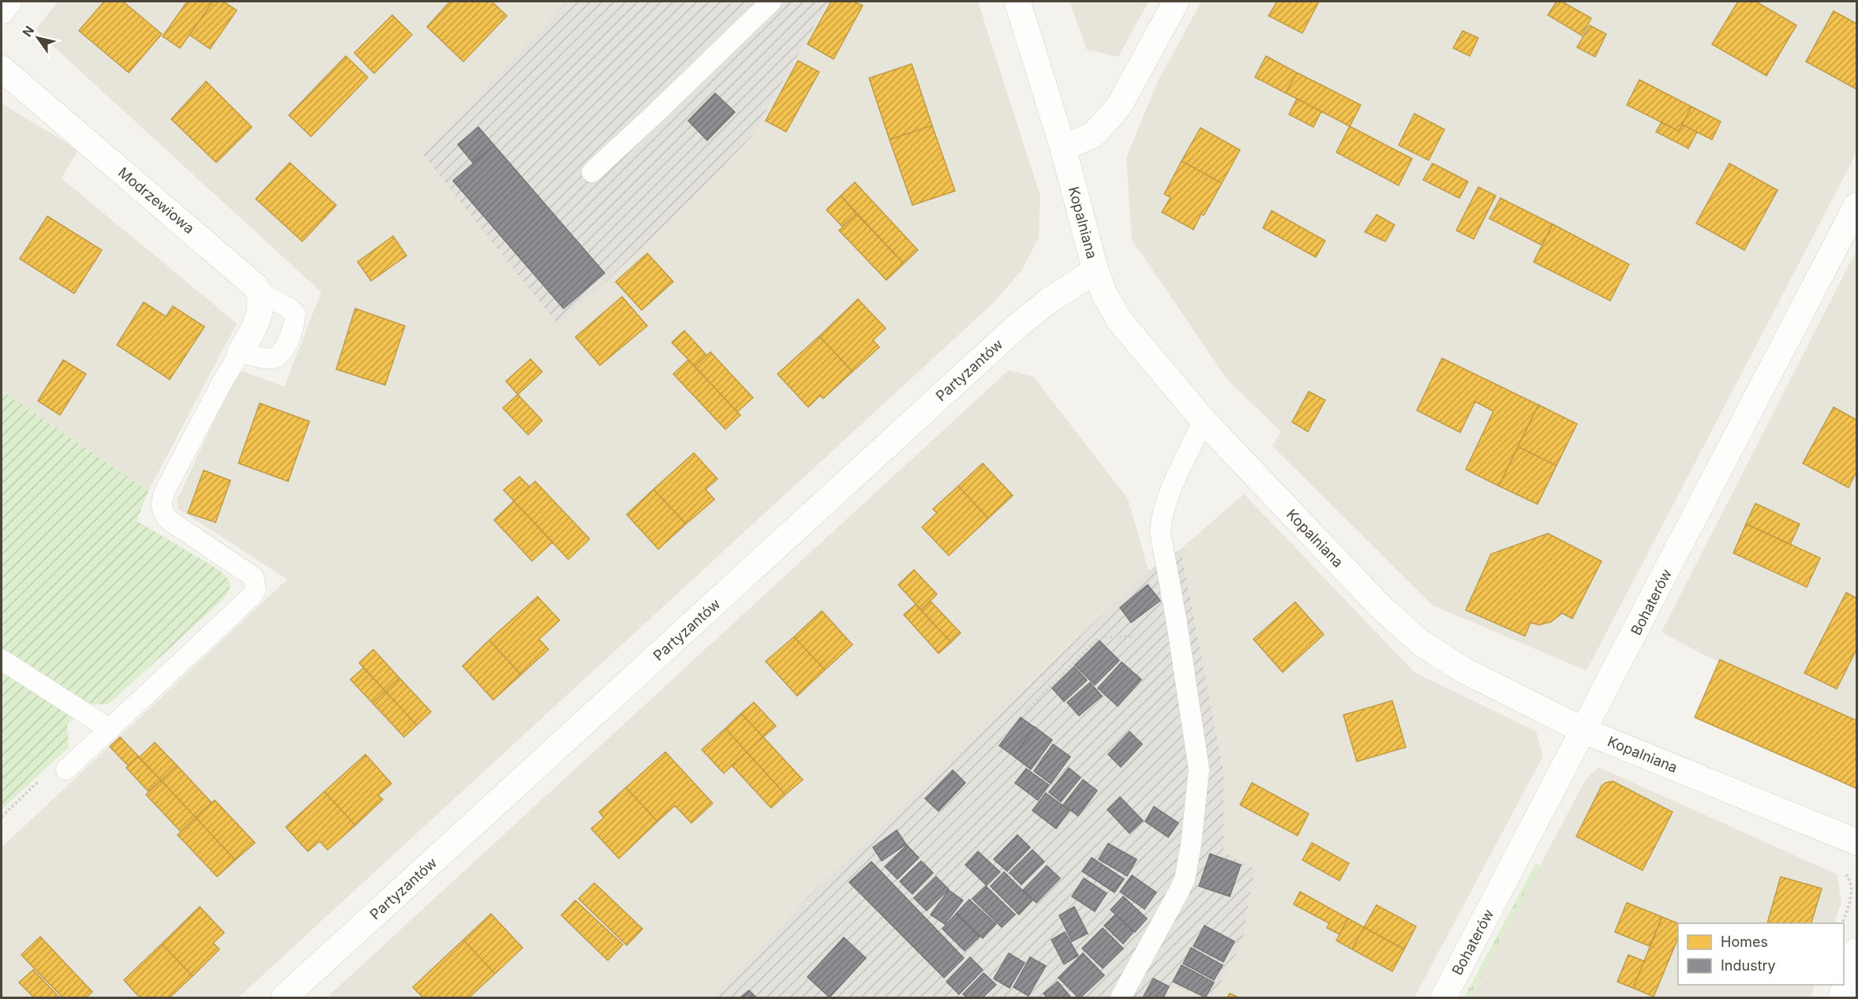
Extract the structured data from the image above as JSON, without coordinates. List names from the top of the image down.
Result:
{
  "streets": {
    "street": [
      "Modrzewiowa",
      "Kopalniana",
      "Partyzantów",
      "Bohaterów"
    ]
  },
  "crossings": [
    ["Kopalniana", "Partyzantów"],
    ["Kopalniana", "Bohaterów"]
  ],
  "legend": ["Homes", "Industry"],
  "north": "top left"
}
